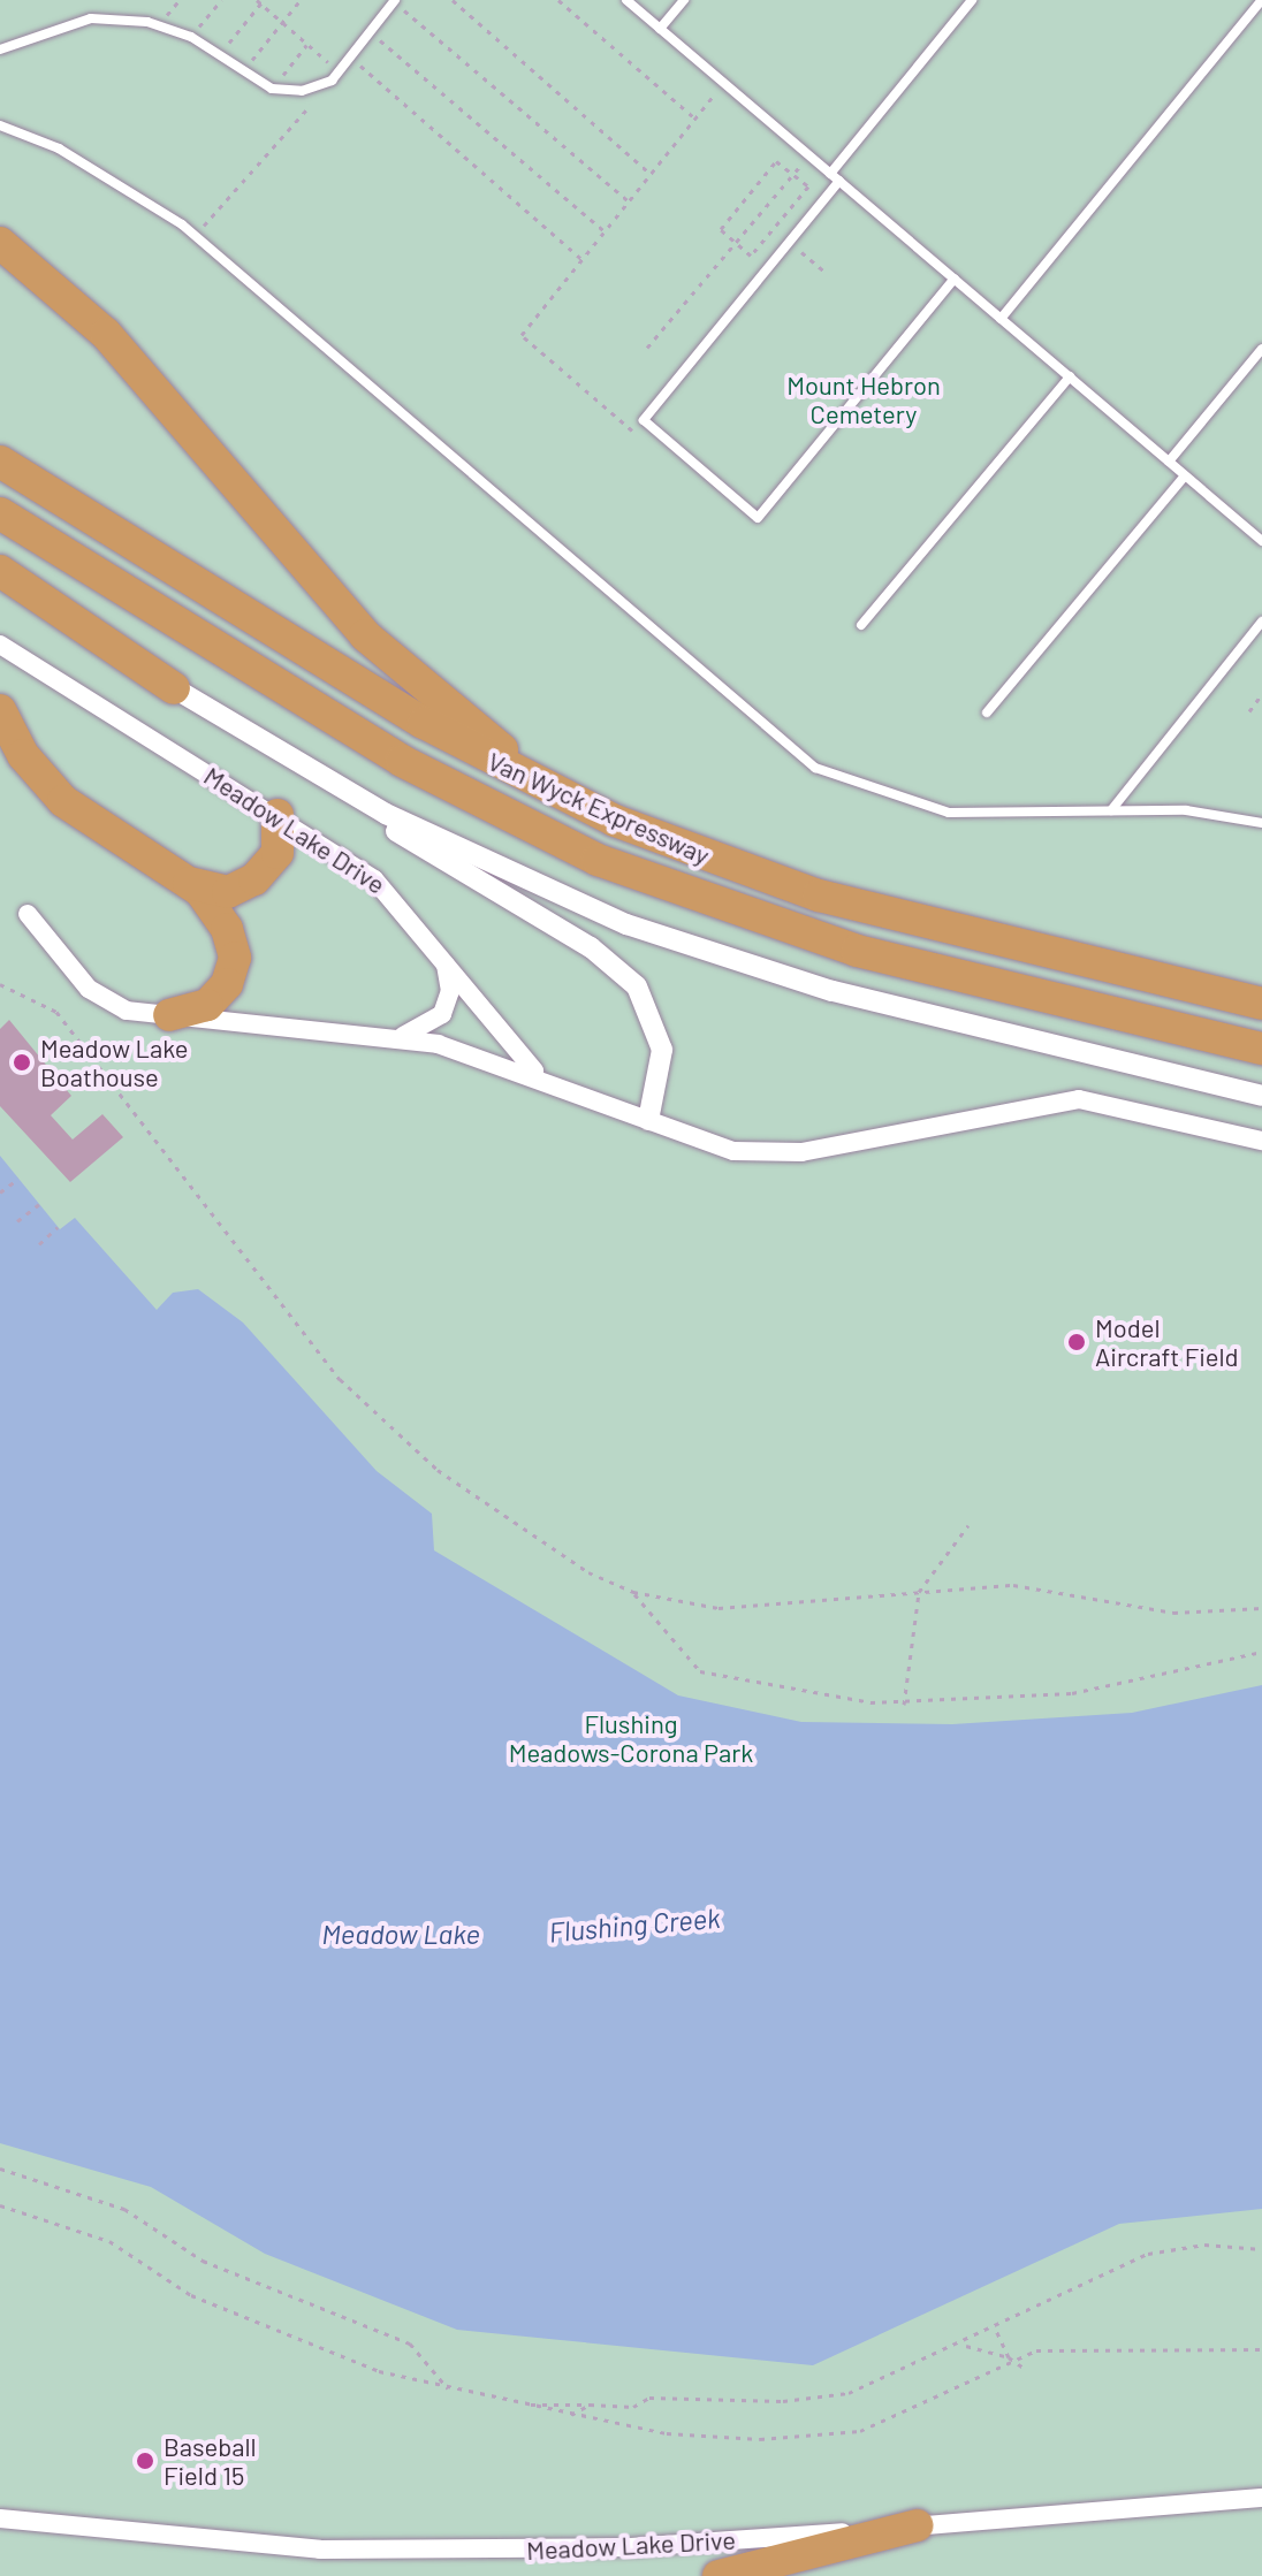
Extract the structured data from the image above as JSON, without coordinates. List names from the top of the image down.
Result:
{
  "streets": {
    "highway": ["Van Wyck Expressway"],
    "street": ["Meadow Lake Drive"]
  },
  "water": ["Flushing Creek", "Meadow Lake"],
  "parks": ["Mount Hebron Cemetery", "Flushing Meadows-Corona Park"],
  "places": ["Meadow Lake Boathouse", "Model Aircraft Field", "Baseball Field 15"]
}
